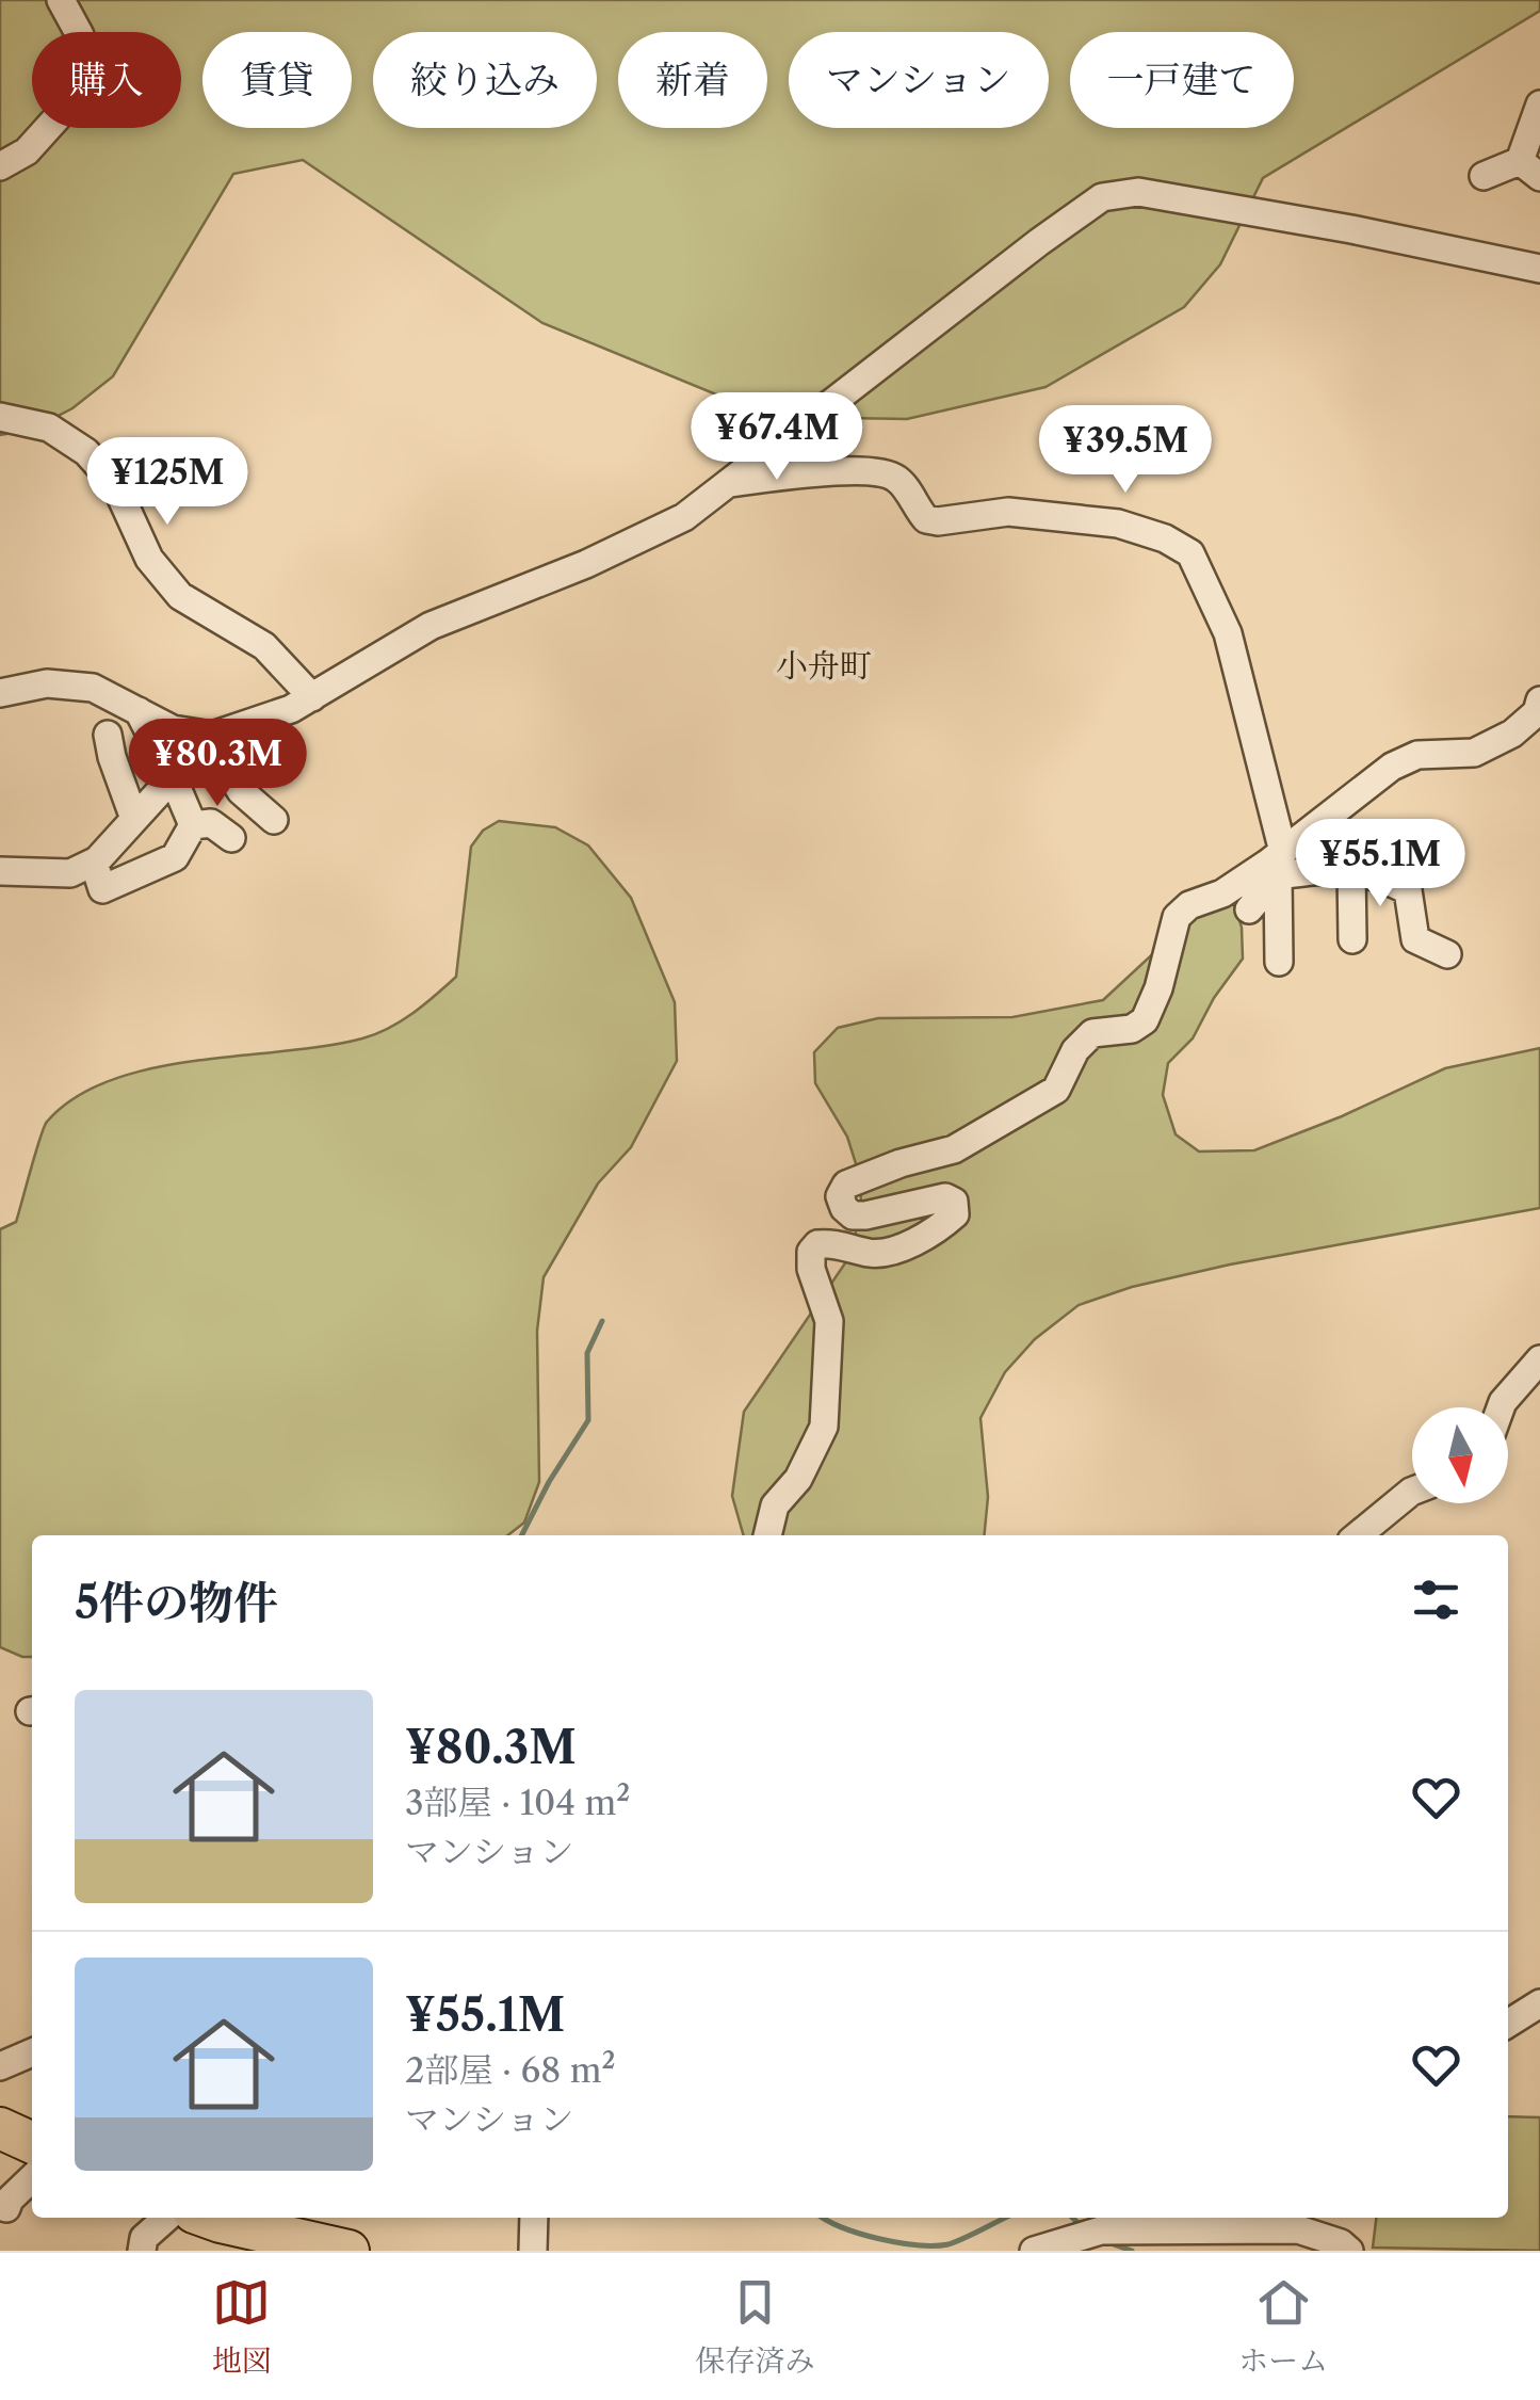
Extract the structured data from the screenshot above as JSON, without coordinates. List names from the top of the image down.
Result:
{
  "districts": ["小舟町"],
  "north": "bottom",
  "page": {
    "chip": [
      "購入",
      "賃貸",
      "絞り込み",
      "新着",
      "マンション",
      "一戸建て"
    ],
    "price": [
      "¥67.4M",
      "¥39.5M",
      "¥125M",
      "¥80.3M",
      "¥55.1M"
    ],
    "heading": "5件の物件",
    "list": [
      {
        "name": "¥80.3M",
        "note": "3部屋 · 104 m² · マンション"
      },
      {
        "name": "¥55.1M",
        "note": "2部屋 · 68 m² · マンション"
      }
    ],
    "tabs": ["地図", "保存済み", "ホーム"]
  }
}
